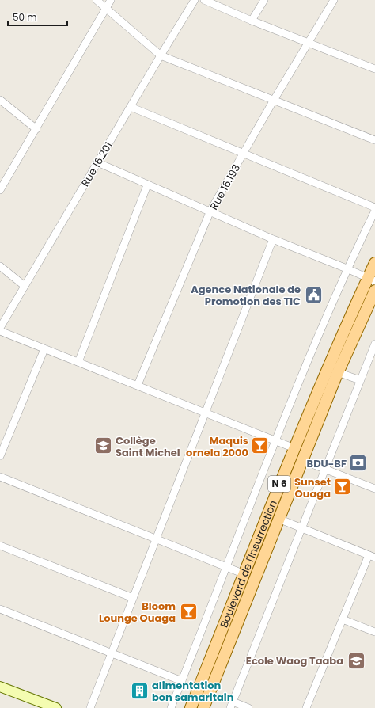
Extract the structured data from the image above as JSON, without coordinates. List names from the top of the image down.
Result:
{
  "streets": {
    "main road": ["N 6", "Boulevard de l'Insurrection"],
    "street": ["Rue 16.201", "Rue 16.193"]
  },
  "places": {
    "public building": ["Agence Nationale de Promotion des TIC"],
    "school or university": ["Collège Saint Michel", "Ecole Waog Taaba"],
    "bar": ["Maquis ornela 2000", "Sunset Ouaga", "Bloom Lounge Ouaga"],
    "bank": ["BDU-BF"],
    "building": ["alimentation bon samaritain"]
  },
  "scale_bar": "50 m"
}
